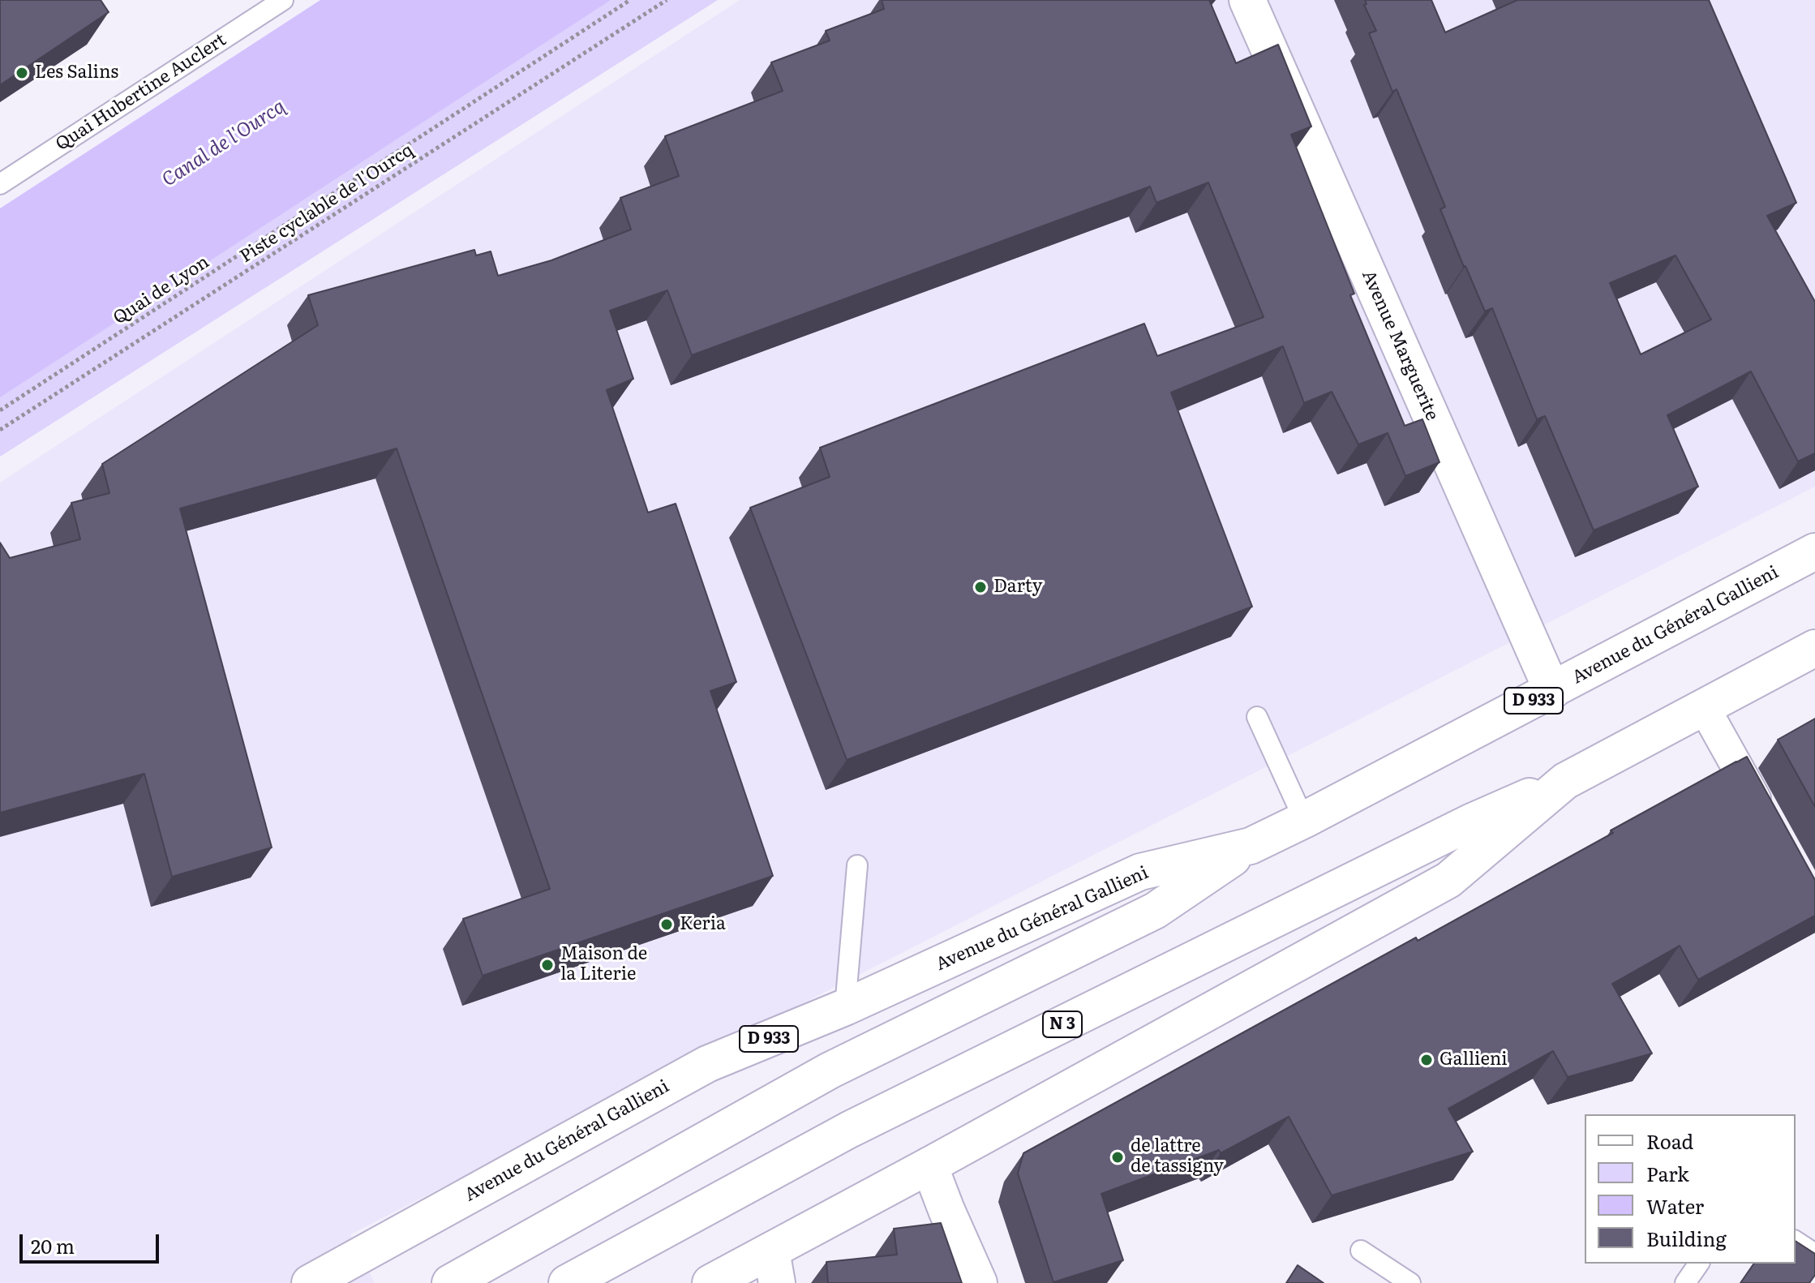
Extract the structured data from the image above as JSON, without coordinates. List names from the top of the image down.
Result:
{
  "streets": {
    "main road": [
      "Avenue Marguerite",
      "Avenue du Général Gallieni",
      "D 933",
      "N 3"
    ],
    "lane": ["Quai Hubertine Auclert"],
    "path": ["Piste cyclable de l'Ourcq", "Quai de Lyon"]
  },
  "crossings": [
    ["Avenue Marguerite", "Avenue du Général Gallieni"]
  ],
  "water": ["Canal de l'Ourcq"],
  "places": [
    "Les Salins",
    "Darty",
    "Keria",
    "Maison de la Literie",
    "Gallieni",
    "de lattre de tassigny"
  ],
  "legend": [
    "Road",
    "Park",
    "Water",
    "Building"
  ],
  "scale_bar": "20 m"
}
